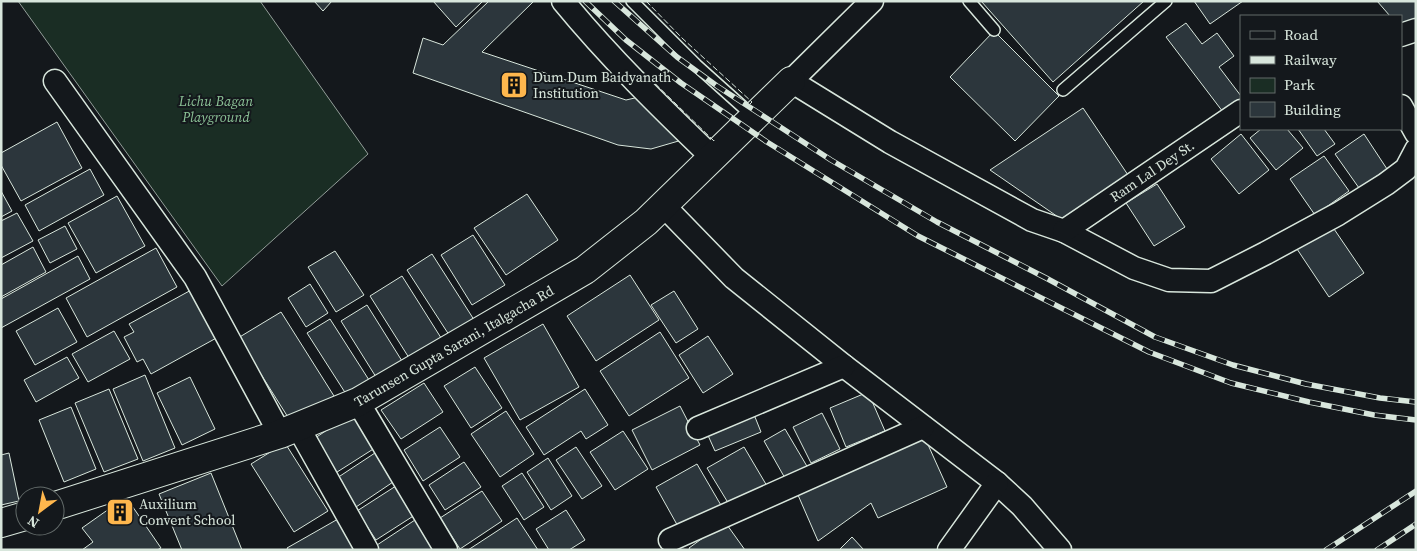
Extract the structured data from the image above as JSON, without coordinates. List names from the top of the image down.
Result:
{
  "streets": {
    "street": ["Ram Lal Dey St.", "Tarunsen Gupta Sarani, Italgacha Rd"]
  },
  "parks": ["Lichu Bagan Playground"],
  "places": {
    "building": ["Dum Dum Baidyanath Institution", "Auxilium Convent School"]
  },
  "legend": [
    "Road",
    "Railway",
    "Park",
    "Building"
  ],
  "north": "bottom left"
}
